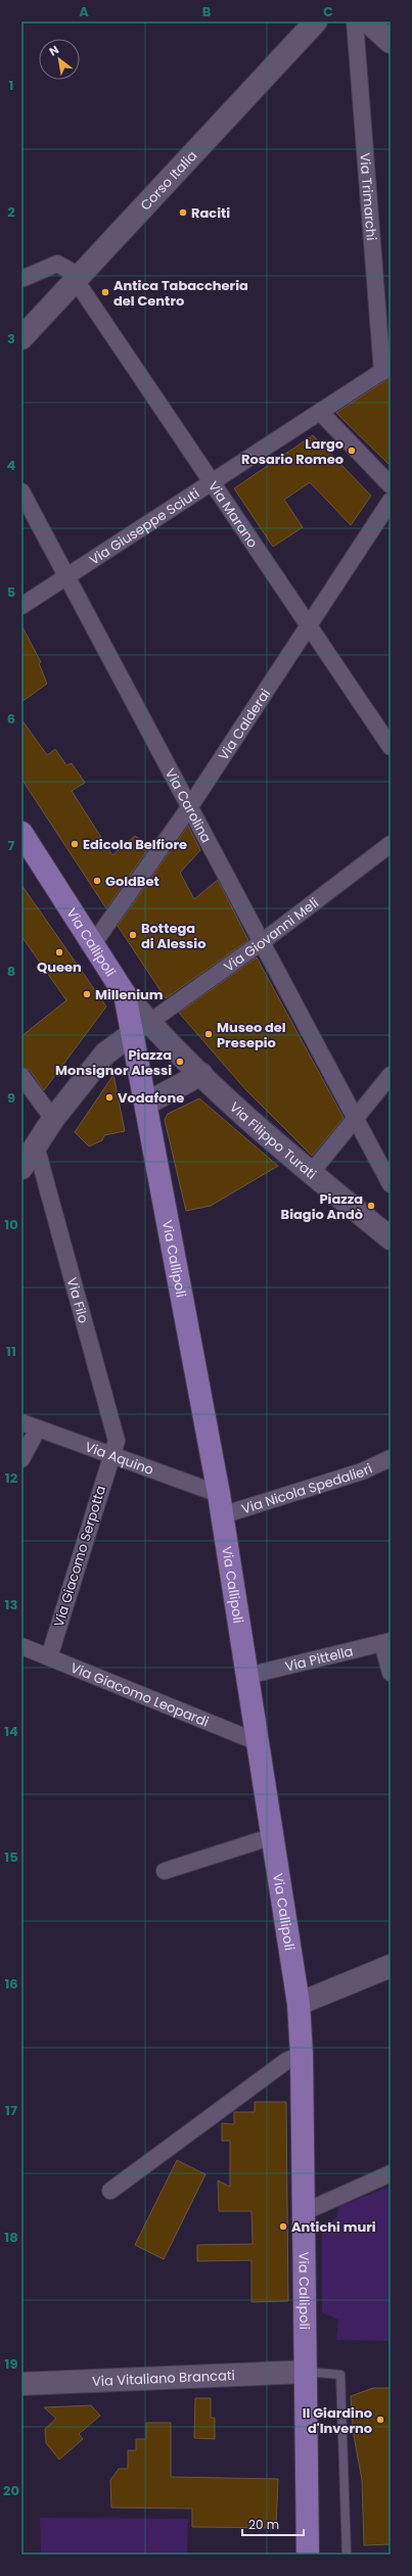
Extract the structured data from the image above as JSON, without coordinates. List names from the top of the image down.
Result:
{
  "streets": {
    "main road": ["Via Callipoli"],
    "street": [
      "Corso Italia",
      "Via Trimarchi",
      "Via Marano",
      "Via Giuseppe Sciuti",
      "Via Calderai",
      "Via Carolina",
      "Via Giovanni Meli",
      "Via Filippo Turati",
      "Via Filo",
      "Via Aquino",
      "Via Nicola Spedalieri",
      "Via Giacomo Serpotta",
      "Via Pittella",
      "Via Giacomo Leopardi",
      "Via Vitaliano Brancati"
    ]
  },
  "crossings": [
    ["Corso Italia", "Via Marano"],
    ["Via Trimarchi", "Via Giuseppe Sciuti"],
    ["Via Marano", "Via Giuseppe Sciuti"],
    ["Via Marano", "Via Calderai"],
    ["Via Giuseppe Sciuti", "Via Carolina"],
    ["Via Calderai", "Via Carolina"],
    ["Via Calderai", "Via Callipoli"],
    ["Via Carolina", "Via Giovanni Meli"],
    ["Via Giovanni Meli", "Via Callipoli"],
    ["Via Giovanni Meli", "Via Filippo Turati"],
    ["Via Callipoli", "Via Filippo Turati"],
    ["Via Callipoli", "Via Aquino"],
    ["Via Callipoli", "Via Nicola Spedalieri"],
    ["Via Callipoli", "Via Pittella"],
    ["Via Callipoli", "Via Giacomo Leopardi"],
    ["Via Callipoli", "Via Vitaliano Brancati"],
    ["Via Filo", "Via Aquino"],
    ["Via Filo", "Via Giacomo Serpotta"],
    ["Via Aquino", "Via Giacomo Serpotta"],
    ["Via Giacomo Serpotta", "Via Giacomo Leopardi"]
  ],
  "places": [
    "Raciti",
    "Antica Tabaccheria del Centro",
    "Largo Rosario Romeo",
    "Edicola Belfiore",
    "GoldBet",
    "Bottega di Alessio",
    "Queen",
    "Millenium",
    "Museo del Presepio",
    "Piazza Monsignor Alessi",
    "Vodafone",
    "Piazza Biagio Andò",
    "Antichi muri",
    "Il Giardino d'Inverno"
  ],
  "scale_bar": "20 m",
  "north": "top left",
  "grid": {
    "columns": ["A", "B", "C"],
    "rows": [
      "1",
      "2",
      "3",
      "4",
      "5",
      "6",
      "7",
      "8",
      "9",
      "10",
      "11",
      "12",
      "13",
      "14",
      "15",
      "16",
      "17",
      "18",
      "19",
      "20"
    ]
  }
}
